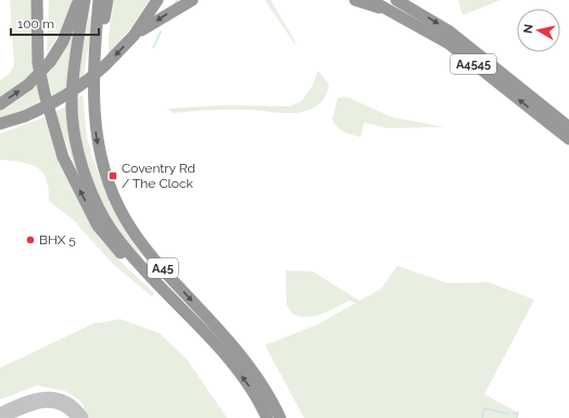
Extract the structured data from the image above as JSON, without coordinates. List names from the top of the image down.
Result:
{
  "streets": {
    "highway": ["A4545", "A45"]
  },
  "places": {
    "transit": ["Coventry Rd / The Clock"],
    "other": ["BHX 5"]
  },
  "scale_bar": "100 m",
  "north": "left"
}
